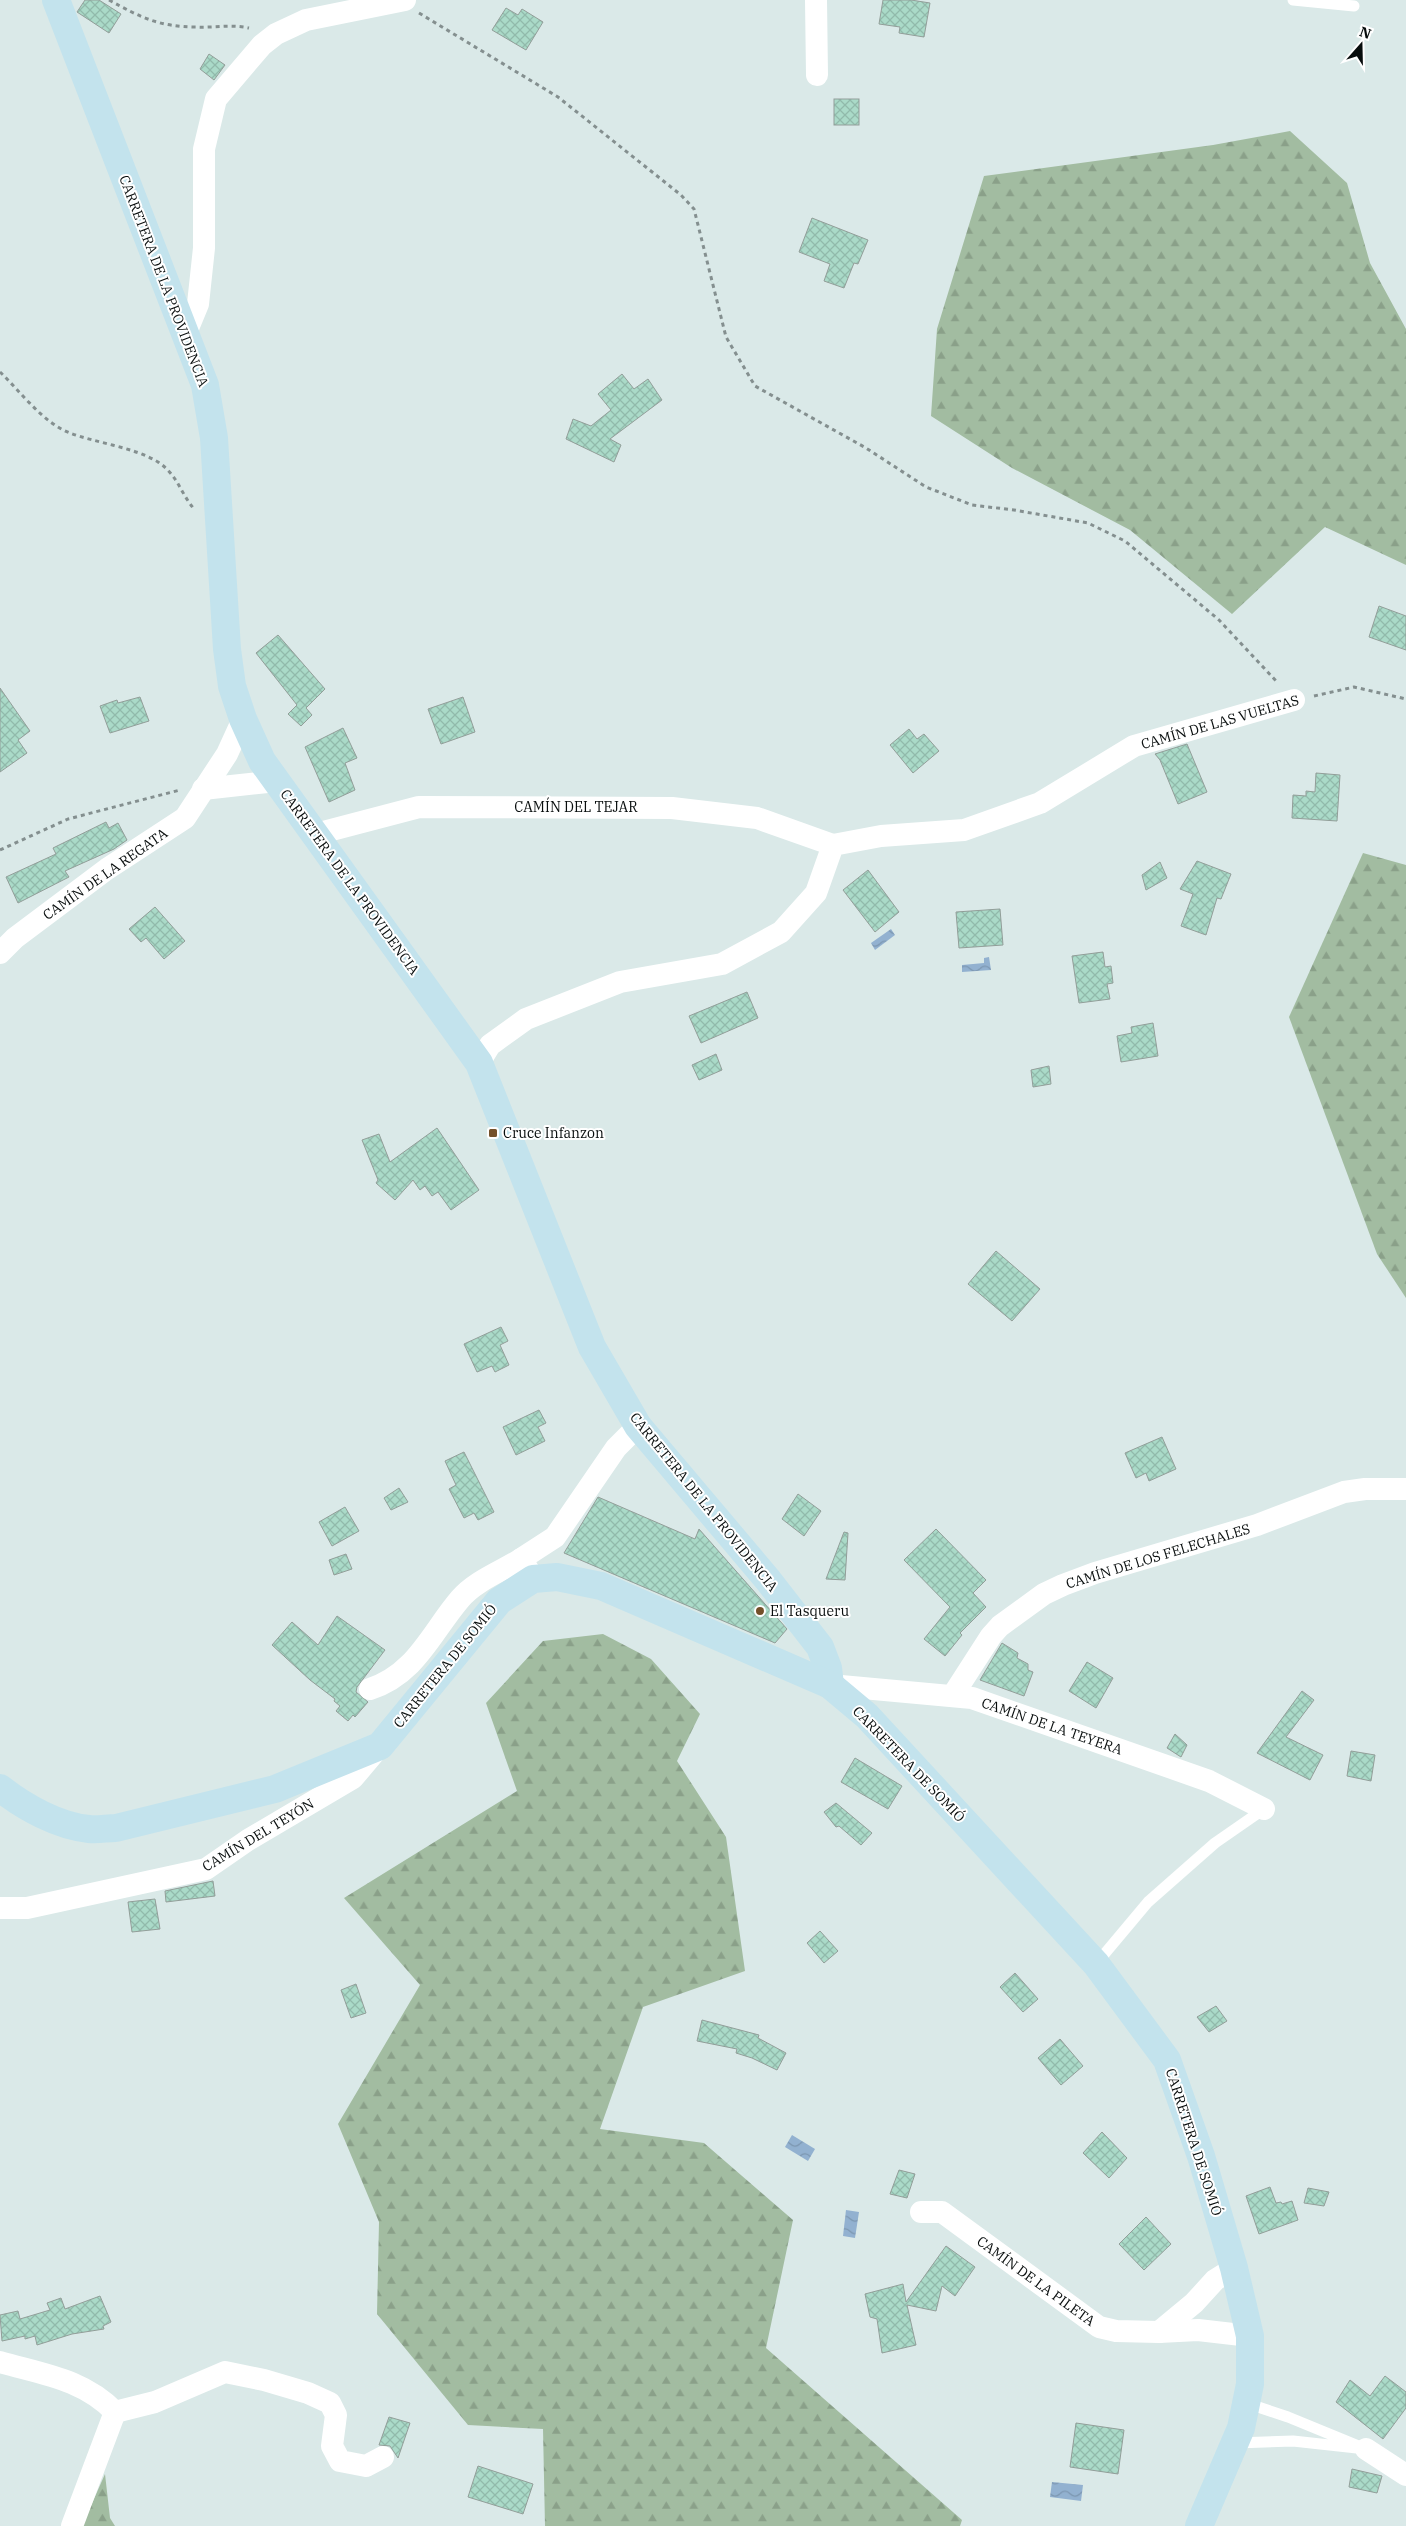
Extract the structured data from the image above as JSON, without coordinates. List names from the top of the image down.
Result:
{
  "streets": {
    "street": [
      "CARRETERA DE LA PROVIDENCIA",
      "CAMÍN DE LAS VUELTAS",
      "CAMÍN DEL TEJAR",
      "CAMÍN DE LA REGATA",
      "CAMÍN DE LOS FELECHALES",
      "CARRETERA DE SOMIÓ",
      "CAMÍN DE LA TEYERA",
      "CAMÍN DEL TEYÓN",
      "CAMÍN DE LA PILETA"
    ]
  },
  "crossings": [
    ["CARRETERA DE LA PROVIDENCIA", "CAMÍN DEL TEJAR"],
    ["CARRETERA DE LA PROVIDENCIA", "CAMÍN DE LA REGATA"],
    ["CARRETERA DE LA PROVIDENCIA", "CARRETERA DE SOMIÓ"],
    ["CARRETERA DE LA PROVIDENCIA", "CAMÍN DE LA TEYERA"],
    ["CAMÍN DE LAS VUELTAS", "CAMÍN DEL TEJAR"],
    ["CAMÍN DE LOS FELECHALES", "CAMÍN DE LA TEYERA"],
    ["CARRETERA DE SOMIÓ", "CAMÍN DE LA TEYERA"],
    ["CARRETERA DE SOMIÓ", "CAMÍN DEL TEYÓN"],
    ["CARRETERA DE SOMIÓ", "CAMÍN DE LA PILETA"]
  ],
  "places": {
    "transit": ["Cruce Infanzon"],
    "other": ["El Tasqueru"]
  },
  "north": "top"
}
